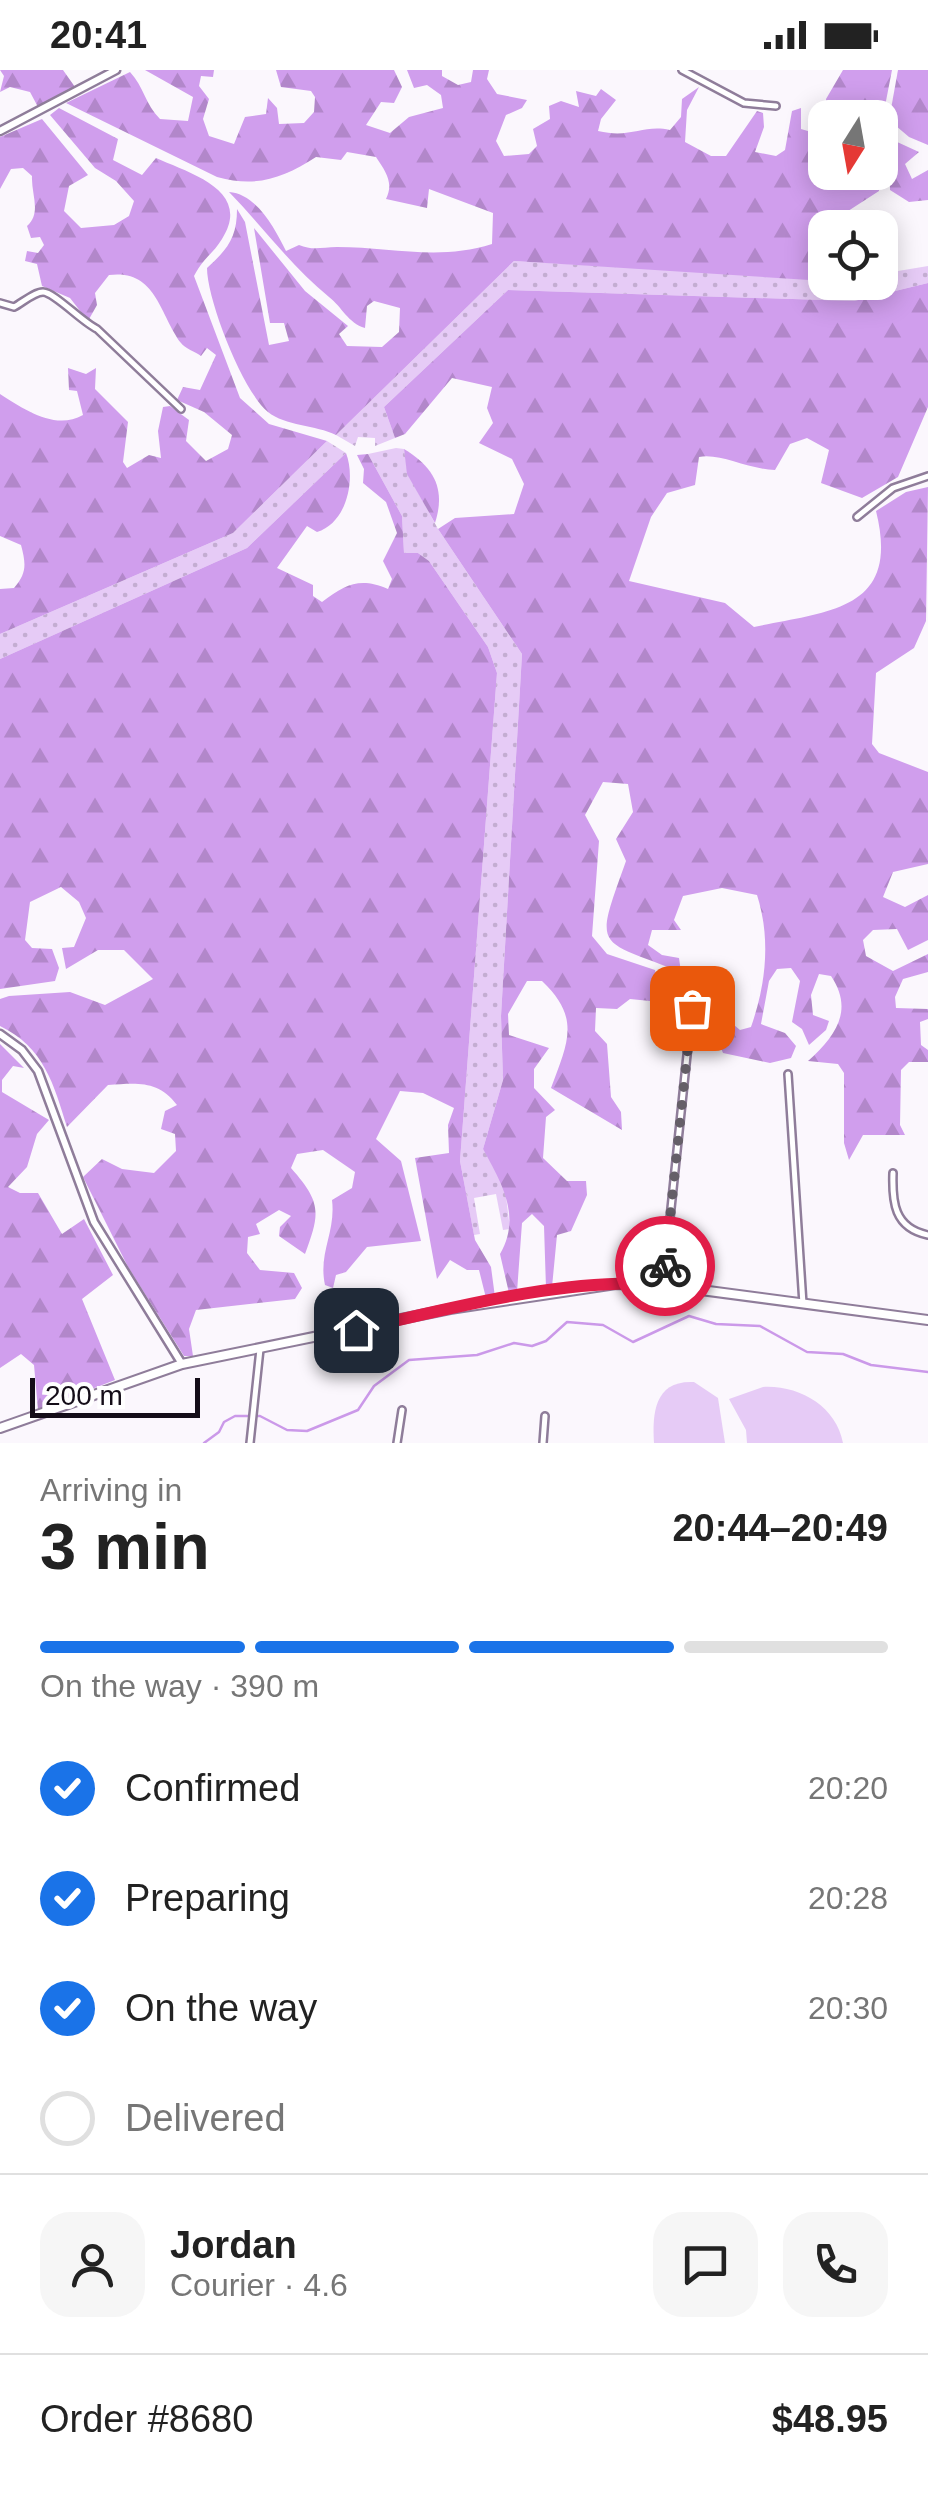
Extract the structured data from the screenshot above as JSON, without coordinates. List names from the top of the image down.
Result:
{
  "scale_bar": "200 m",
  "north": "bottom",
  "page": {
    "status": "20:41",
    "scale": "200 m",
    "heading": ["3 min", "Arriving in", "20:44–20:49"],
    "panel": [
      "Jordan",
      "Courier · 4.6",
      "Order #8680",
      "$48.95"
    ],
    "bar": "On the way · 390 m",
    "list": [
      ["Confirmed", "20:20"],
      ["Preparing", "20:28"],
      ["On the way", "20:30"],
      "Delivered"
    ]
  }
}
